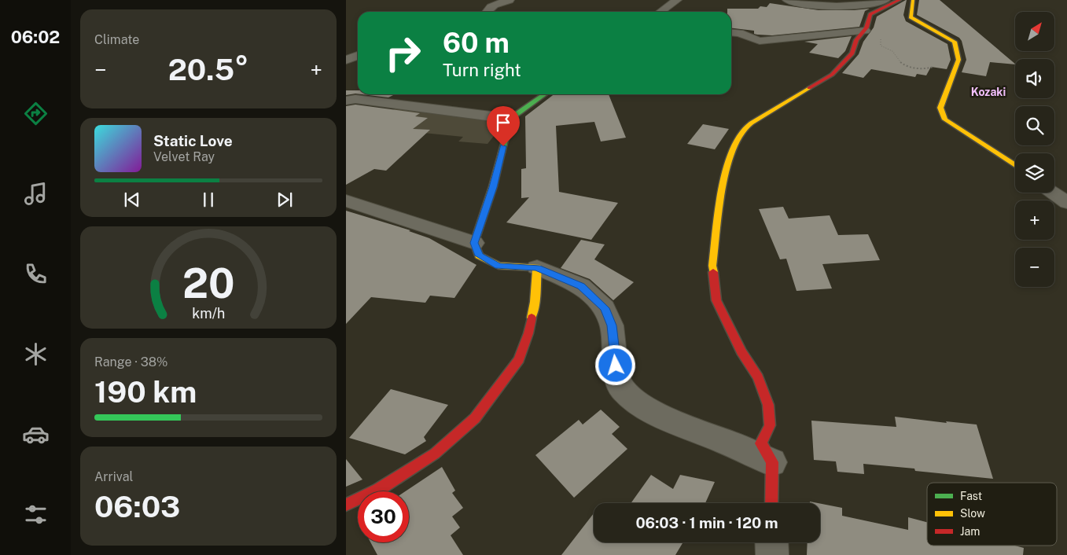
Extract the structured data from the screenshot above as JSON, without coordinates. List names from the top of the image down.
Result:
{
  "districts": ["Kozaki"],
  "legend": ["Fast", "Slow", "Jam"],
  "north": "top right",
  "page": {
    "tabs": "06:02",
    "tile": [
      "Climate",
      ["Range · 38%", "190 km"],
      ["Arrival", "06:03"]
    ],
    "map_buttons": ["+", "−"],
    "turn": ["60 m", "Turn right"],
    "heat": ["−", "20.5°", "+"],
    "song": ["Static Love", "Velvet Ray"],
    "limit": "30",
    "trip": "06:03 · 1 min · 120 m",
    "gauge": ["20", "km/h"]
  }
}
